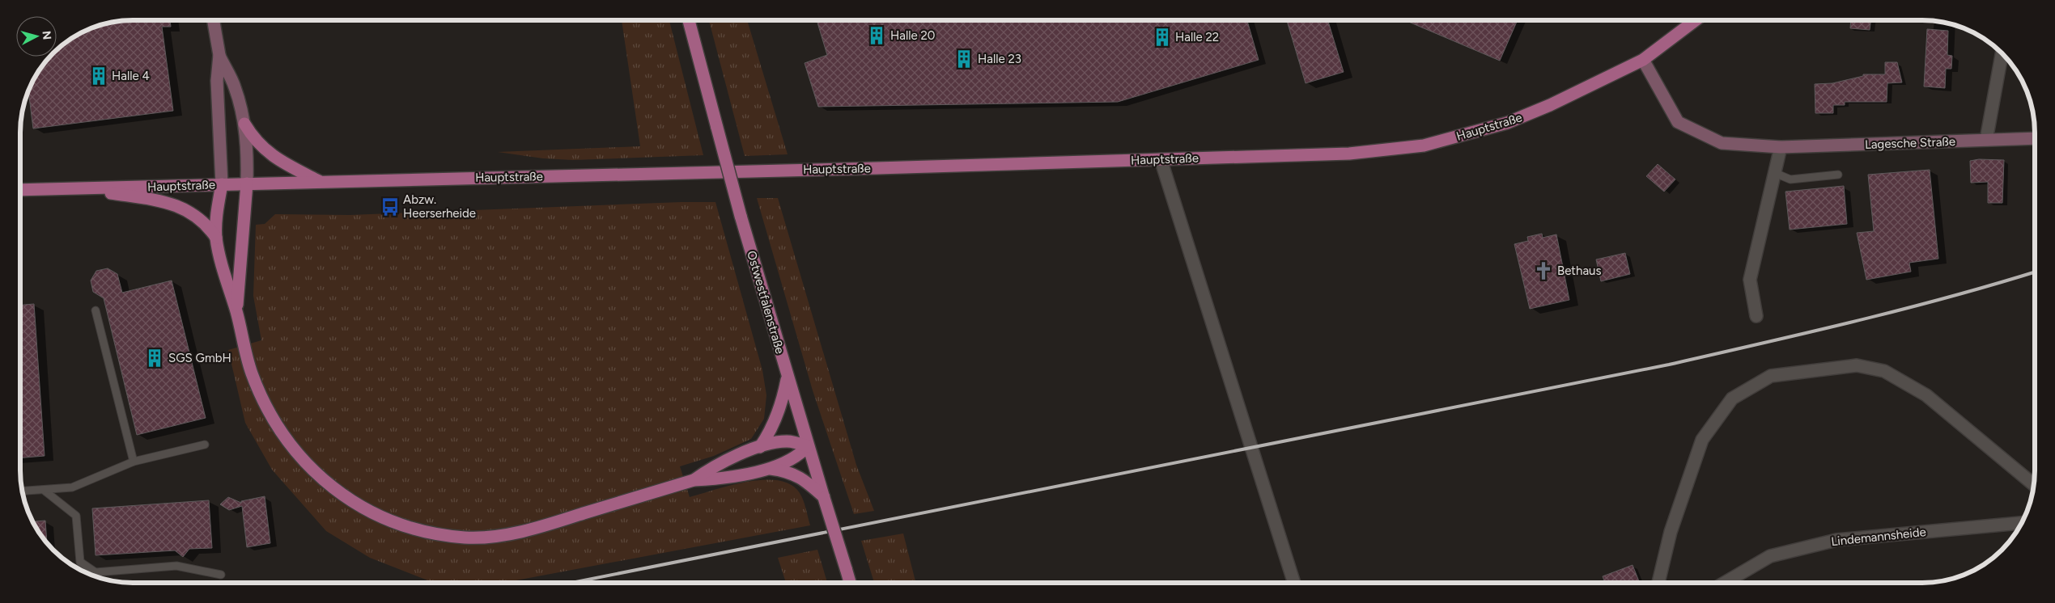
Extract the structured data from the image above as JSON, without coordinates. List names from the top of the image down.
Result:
{
  "streets": {
    "main road": ["Hauptstraße", "Ostwestfalenstraße"],
    "street": ["Lagesche Straße", "Lindemannsheide"]
  },
  "crossings": [
    ["Hauptstraße", "Lagesche Straße"]
  ],
  "places": {
    "building": [
      "Halle 20",
      "Halle 22",
      "Halle 23",
      "Halle 4",
      "SGS GmbH"
    ],
    "bus stop": ["Abzw. Heerserheide"],
    "church": ["Bethaus"]
  },
  "north": "right"
}
